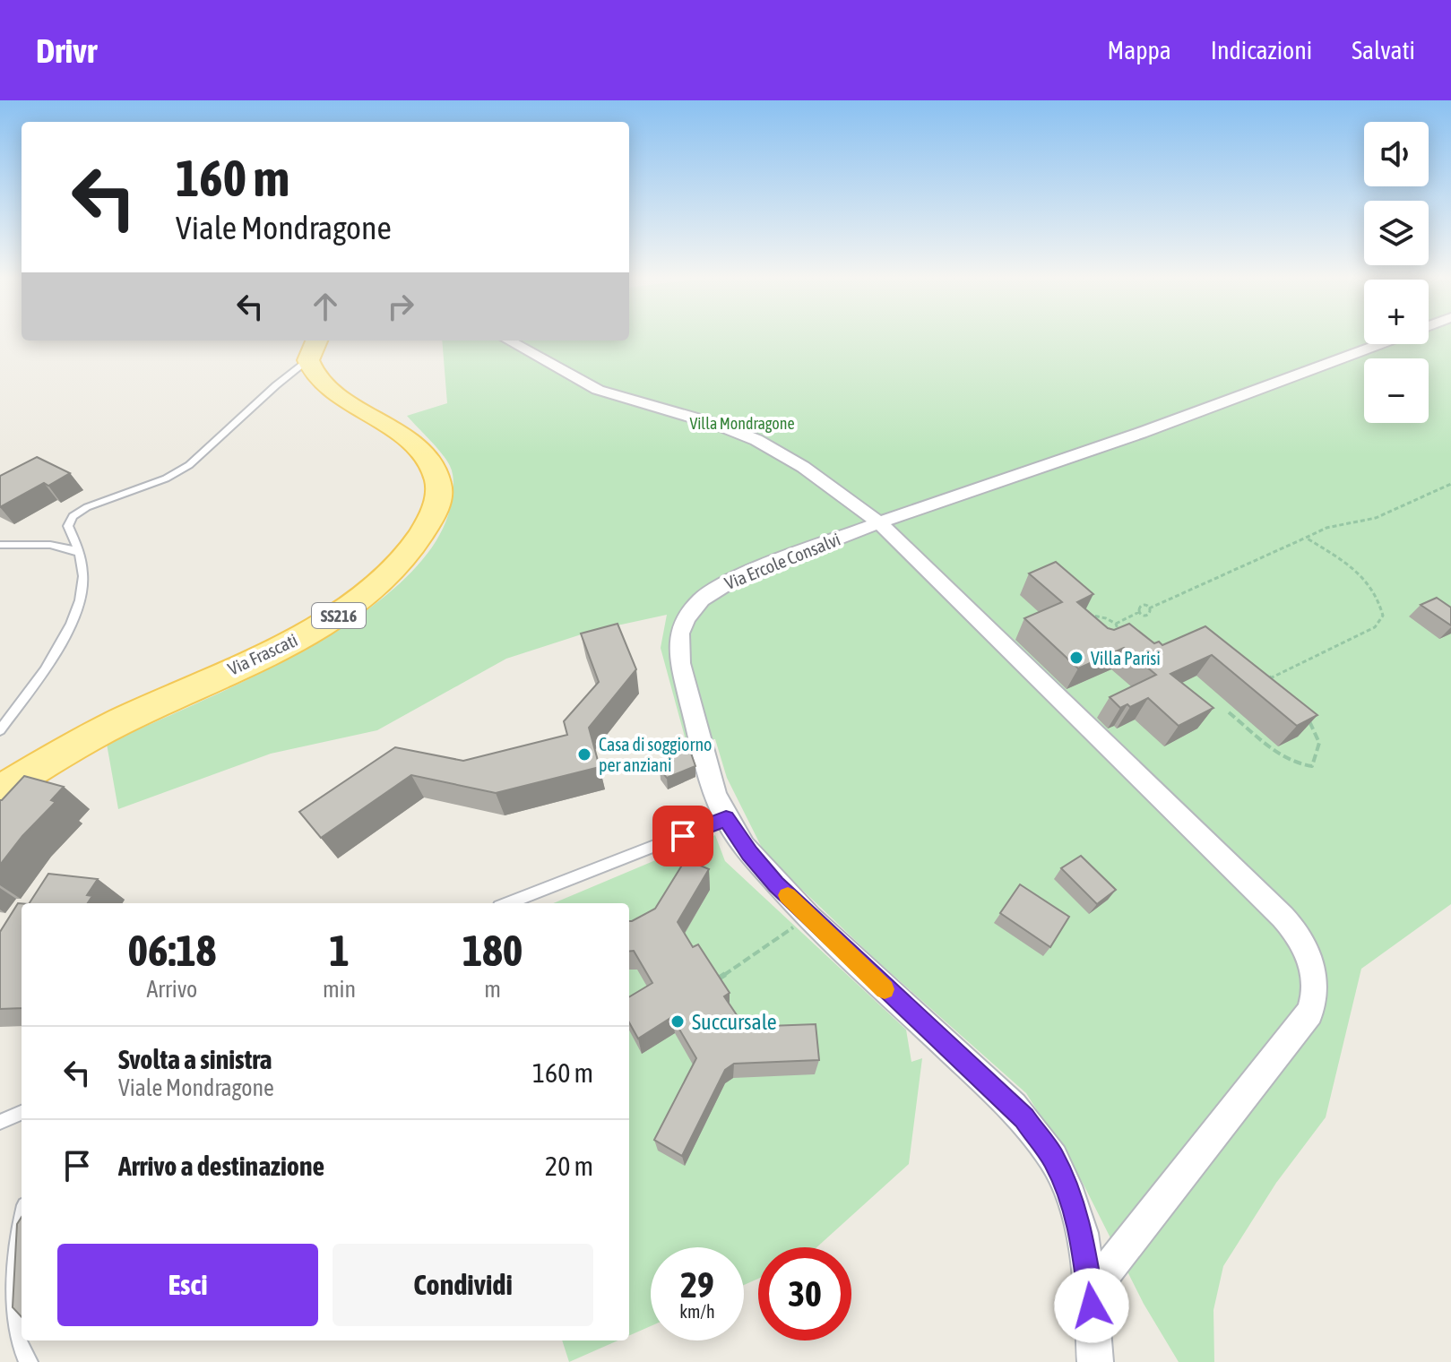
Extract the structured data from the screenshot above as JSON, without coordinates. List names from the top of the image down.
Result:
{
  "streets": {
    "main road": ["SS216", "Via Frascati"],
    "street": ["Via Ercole Consalvi"]
  },
  "parks": ["Villa Mondragone"],
  "places": ["Villa Parisi", "Casa di soggiorno per anziani", "Succursale"],
  "page": {
    "header": "Drivr",
    "nav": ["Mappa", "Indicazioni", "Salvati"],
    "map_buttons": ["+", "−"],
    "turn": ["160 m", "Viale Mondragone"],
    "eta": [
      "06:18",
      "Arrivo",
      "1",
      "min",
      "180",
      "m"
    ],
    "list": [
      {
        "name": "Svolta a sinistra",
        "note": "Viale Mondragone",
        "value": "160 m"
      },
      {
        "name": "Arrivo a destinazione",
        "value": "20 m"
      }
    ],
    "buttons": ["Esci", "Condividi"],
    "speed": "29 km/h",
    "limit": "30"
  }
}
